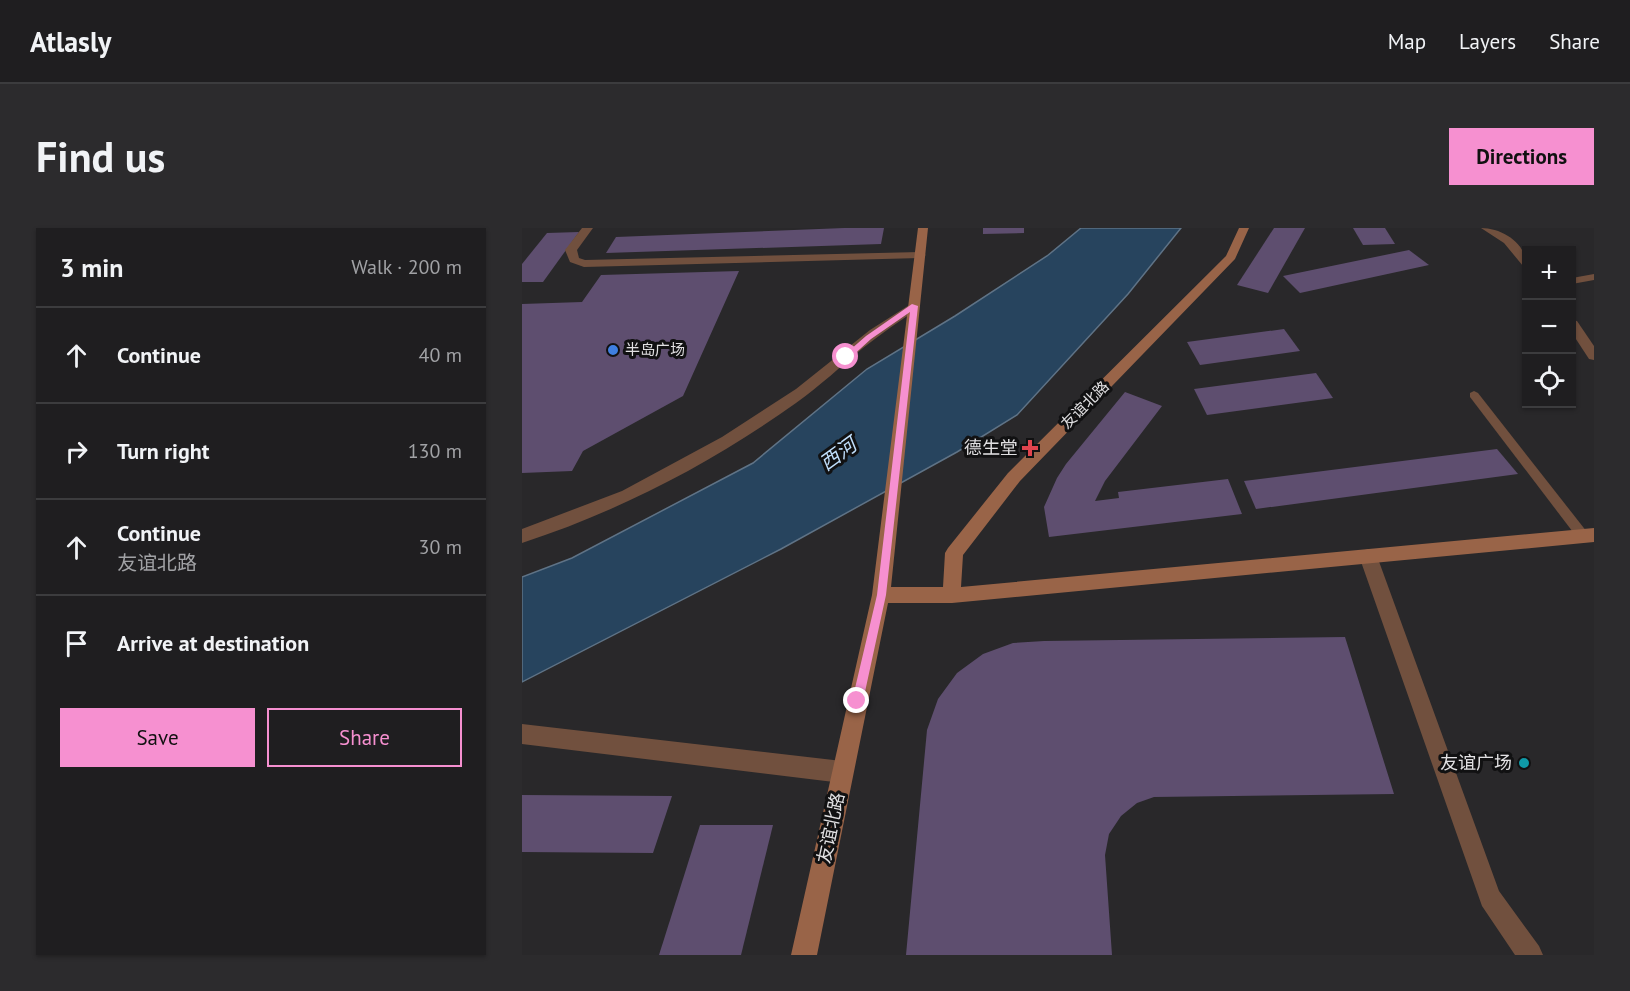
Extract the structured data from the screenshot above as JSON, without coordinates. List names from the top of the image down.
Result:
{
  "streets": {
    "main road": ["友谊北路"]
  },
  "water": ["西河"],
  "places": {
    "other": ["半岛广场", "友谊广场"],
    "health": ["德生堂"]
  },
  "page": {
    "header": "Atlasly",
    "nav": ["Map", "Layers", "Share"],
    "buttons": [
      "Directions",
      ["Save", "Share"]
    ],
    "title": "Find us",
    "heading": ["3 min", "Walk · 200 m"],
    "map_buttons": ["+", "−"],
    "list": [
      ["Continue", "40 m"],
      ["Turn right", "130 m"],
      ["Continue", "友谊北路", "30 m"],
      "Arrive at destination"
    ]
  }
}
